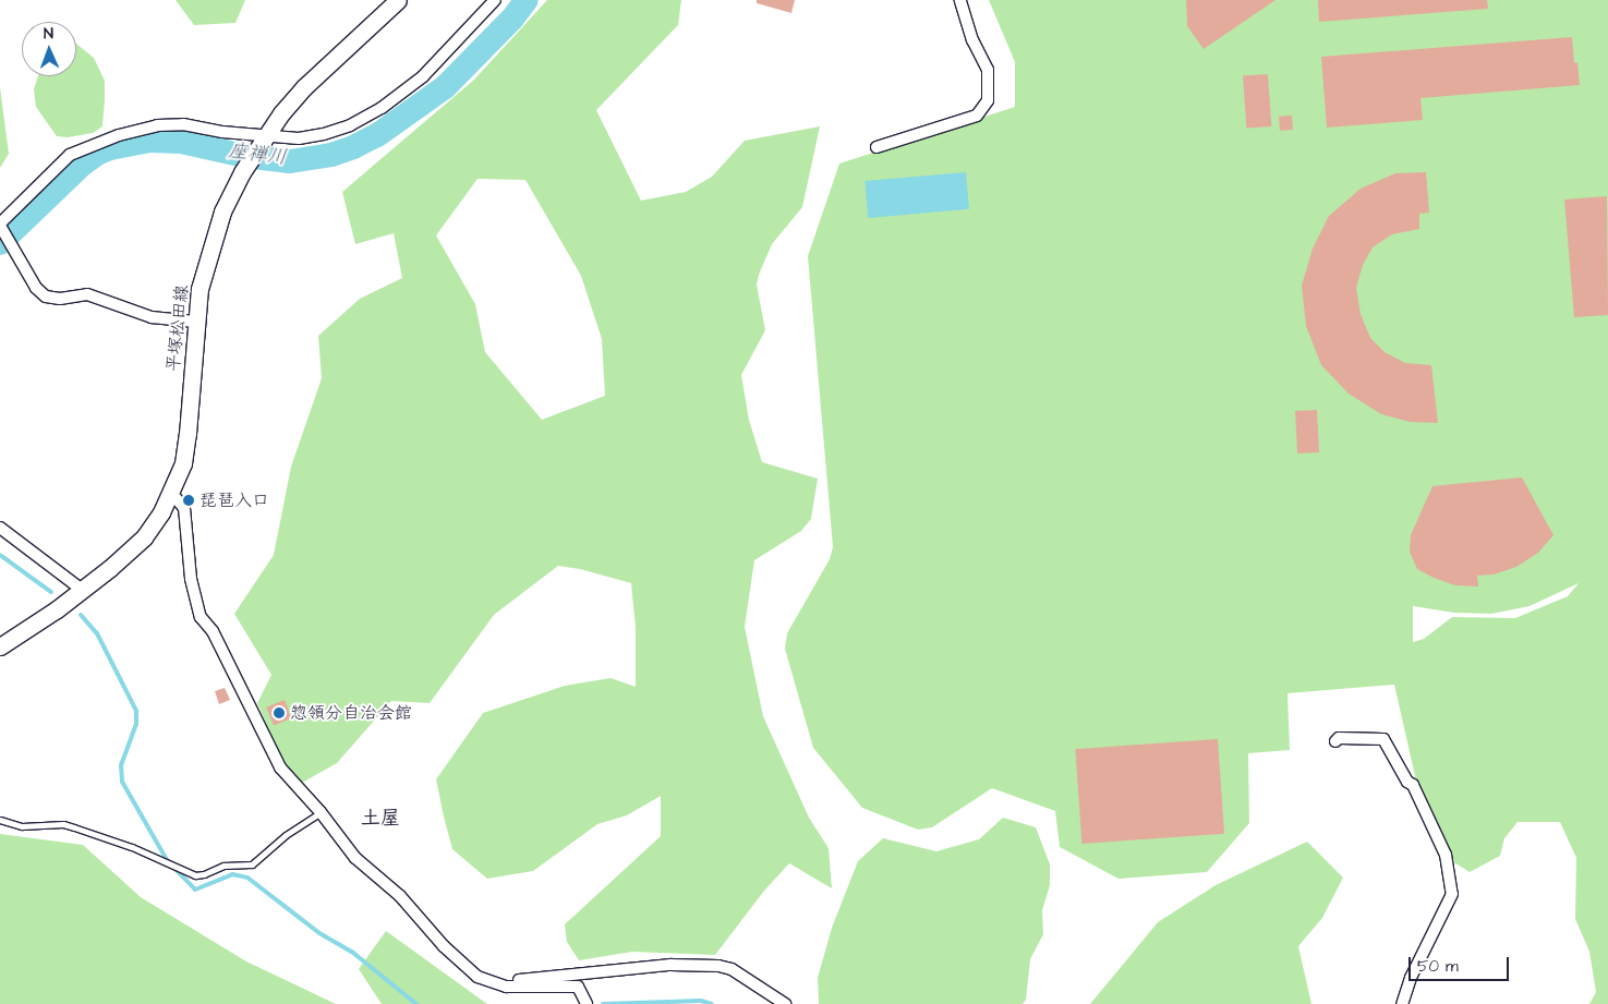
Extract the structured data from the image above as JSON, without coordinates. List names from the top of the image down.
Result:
{
  "streets": {
    "main road": ["平塚松田線"]
  },
  "districts": ["土屋"],
  "water": ["座禅川"],
  "places": ["琵琶入口", "惣領分自治会館"],
  "scale_bar": "50 m",
  "north": "top"
}
